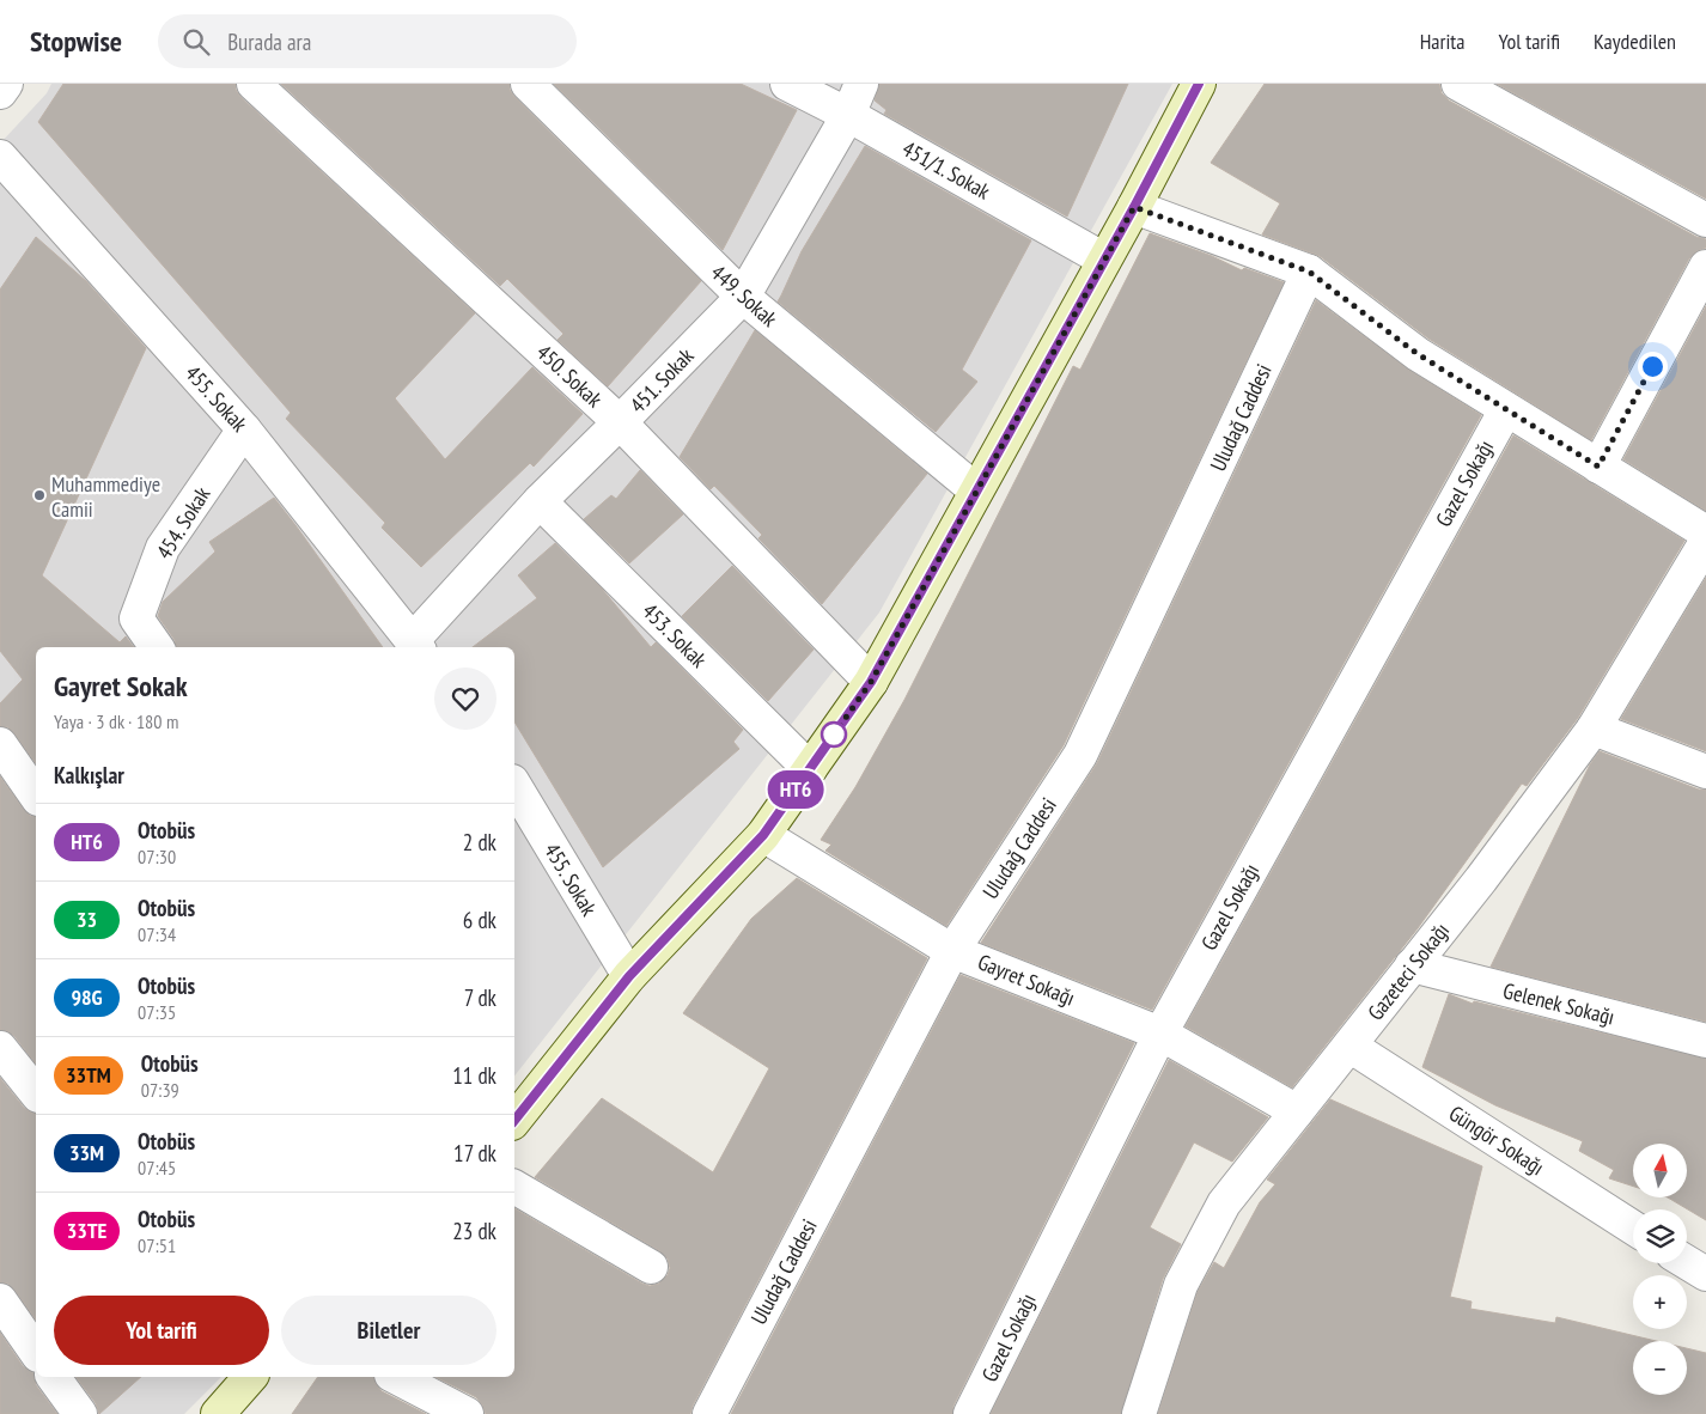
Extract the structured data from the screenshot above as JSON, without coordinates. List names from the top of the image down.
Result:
{
  "streets": {
    "street": [
      "451/1. Sokak",
      "449. Sokak",
      "450. Sokak",
      "451. Sokak",
      "455. Sokak",
      "Uludağ Caddesi",
      "Gazel Sokağı",
      "454. Sokak",
      "453. Sokak",
      "Gazeteci Sokağı",
      "Gayret Sokağı",
      "Gelenek Sokağı",
      "Güngör Sokağı"
    ]
  },
  "crossings": [
    ["451/1. Sokak", "451. Sokak"],
    ["449. Sokak", "451. Sokak"],
    ["450. Sokak", "451. Sokak"],
    ["451. Sokak", "455. Sokak"],
    ["451. Sokak", "453. Sokak"],
    ["455. Sokak", "454. Sokak"],
    ["Uludağ Caddesi", "Gayret Sokağı"],
    ["Gazel Sokağı", "Gayret Sokağı"],
    ["Gazeteci Sokağı", "Gayret Sokağı"],
    ["Gazeteci Sokağı", "Gelenek Sokağı"],
    ["Gazeteci Sokağı", "Güngör Sokağı"]
  ],
  "places": ["Muhammediye Camii"],
  "lines": ["bus line HT6"],
  "north": "top",
  "page": {
    "header": "Stopwise",
    "search": "Burada ara",
    "nav": ["Harita", "Yol tarifi", "Kaydedilen"],
    "on_map": "HT6",
    "heading": [
      ["Gayret Sokak", "Yaya · 3 dk · 180 m"],
      "Kalkışlar"
    ],
    "list": [
      {
        "mark": "HT6",
        "name": "Otobüs",
        "note": "07:30",
        "value": "2 dk"
      },
      {
        "mark": "33",
        "name": "Otobüs",
        "note": "07:34",
        "value": "6 dk"
      },
      {
        "mark": "98G",
        "name": "Otobüs",
        "note": "07:35",
        "value": "7 dk"
      },
      {
        "mark": "33TM",
        "name": "Otobüs",
        "note": "07:39",
        "value": "11 dk"
      },
      {
        "mark": "33M",
        "name": "Otobüs",
        "note": "07:45",
        "value": "17 dk"
      },
      {
        "mark": "33TE",
        "name": "Otobüs",
        "note": "07:51",
        "value": "23 dk"
      }
    ],
    "map_buttons": ["+", "−"],
    "buttons": ["Yol tarifi", "Biletler"]
  }
}
